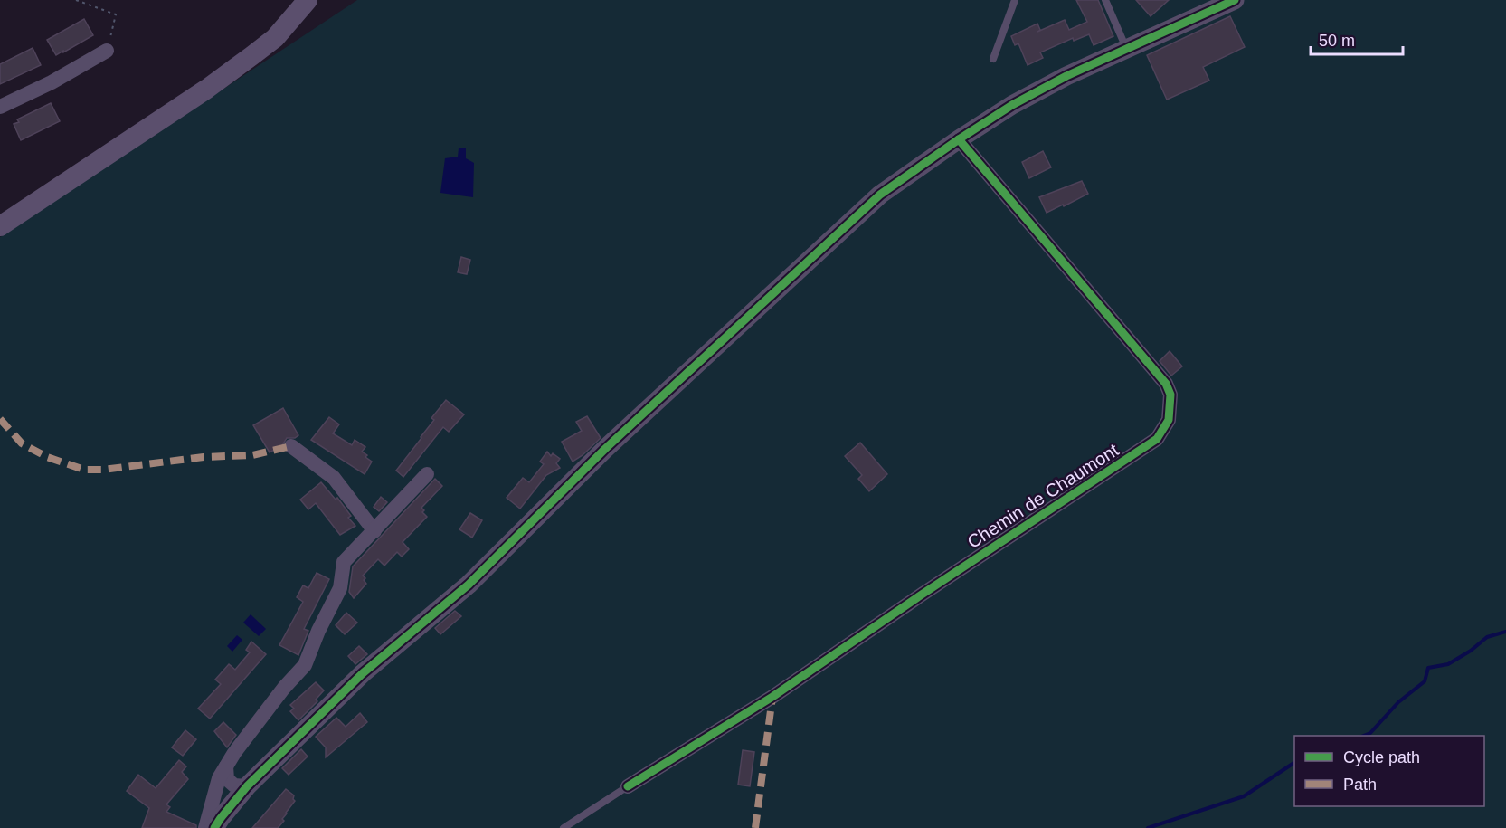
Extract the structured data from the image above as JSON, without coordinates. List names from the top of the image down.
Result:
{
  "streets": {
    "street": ["Chemin de Chaumont"]
  },
  "legend": ["Cycle path", "Path"],
  "scale_bar": "50 m"
}
